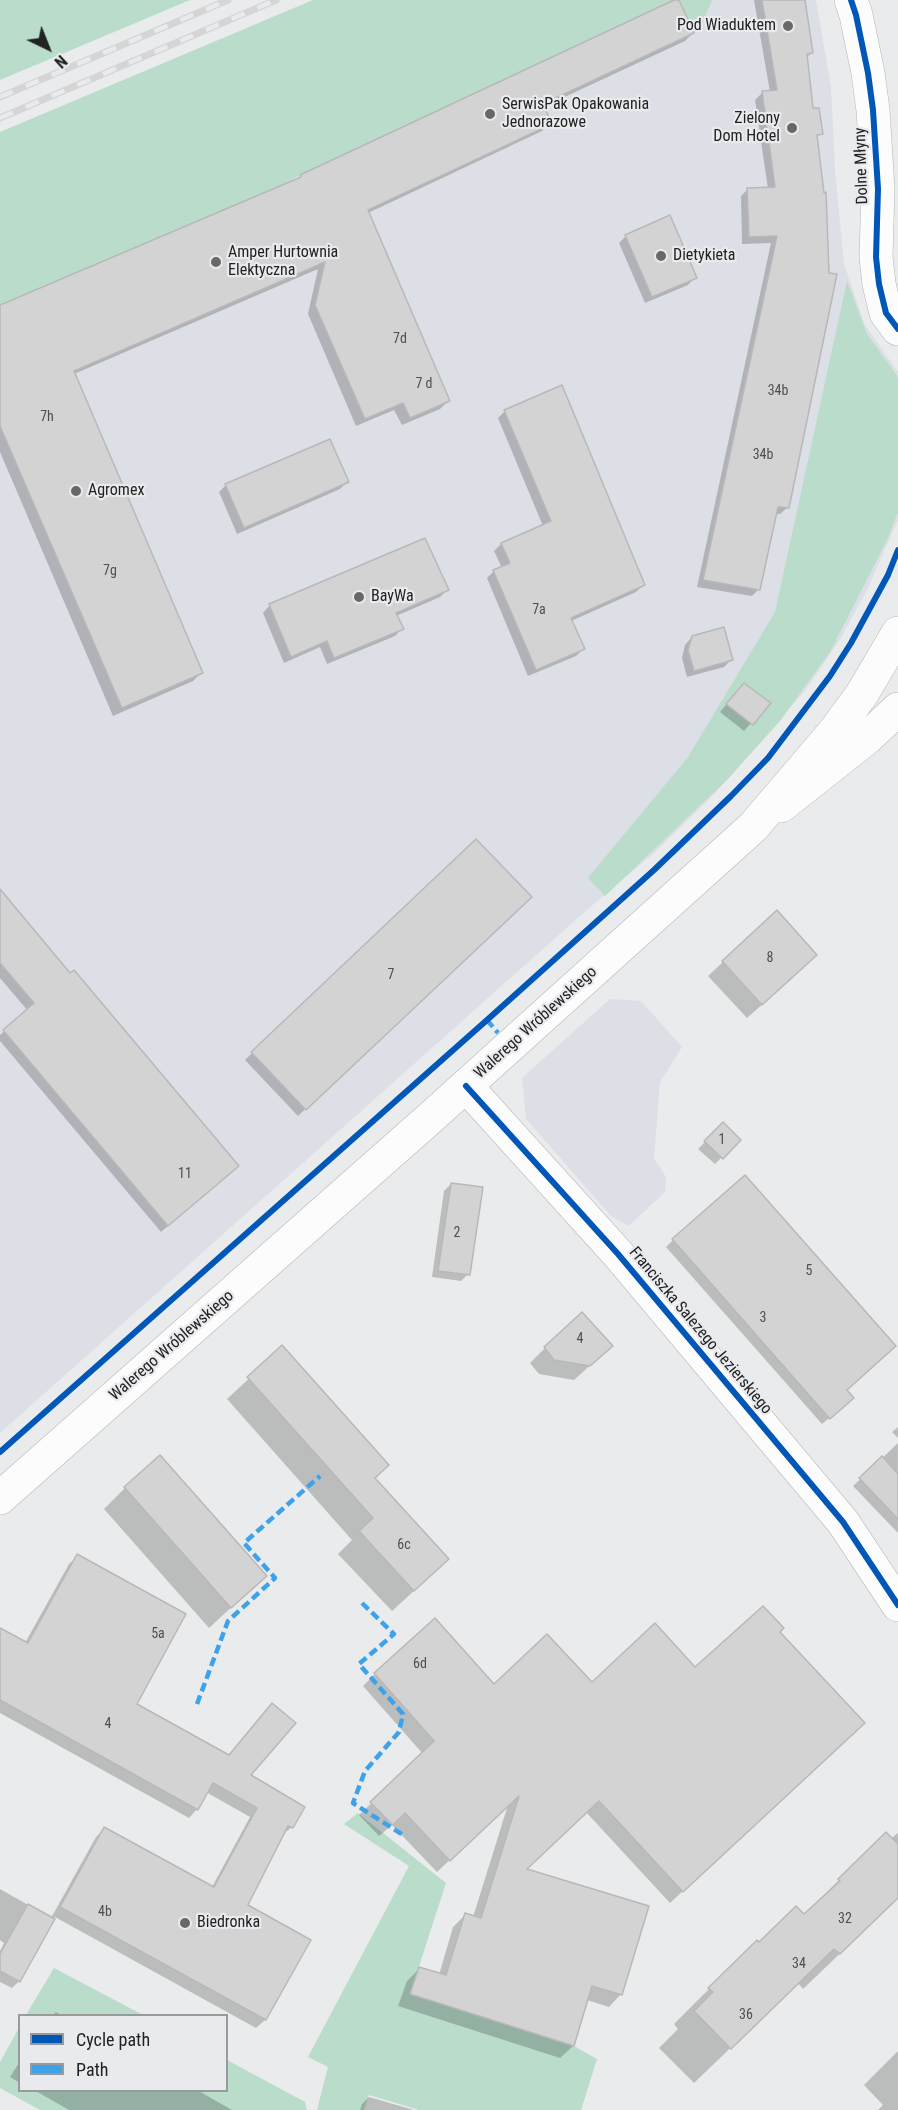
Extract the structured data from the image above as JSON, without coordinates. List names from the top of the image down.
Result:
{
  "streets": {
    "main road": ["Dolne Młyny", "Walerego Wróblewskiego", "Franciszka Salezego Jezierskiego"]
  },
  "crossings": [
    ["Walerego Wróblewskiego", "Franciszka Salezego Jezierskiego"]
  ],
  "places": [
    "Pod Wiaduktem",
    "SerwisPak Opakowania Jednorazowe",
    "Zielony Dom Hotel",
    "Dietykieta",
    "Amper Hurtownia Elektyczna",
    "Agromex",
    "BayWa",
    "Biedronka"
  ],
  "house_numbers": [
    "7d",
    "7 d",
    "34b",
    "7h",
    "34b",
    "7g",
    "7a",
    "8",
    "7",
    "1",
    "11",
    "2",
    "5",
    "3",
    "4",
    "6c",
    "5a",
    "6d",
    "4",
    "4b",
    "32",
    "34",
    "36"
  ],
  "legend": ["Cycle path", "Path"],
  "north": "bottom right"
}
